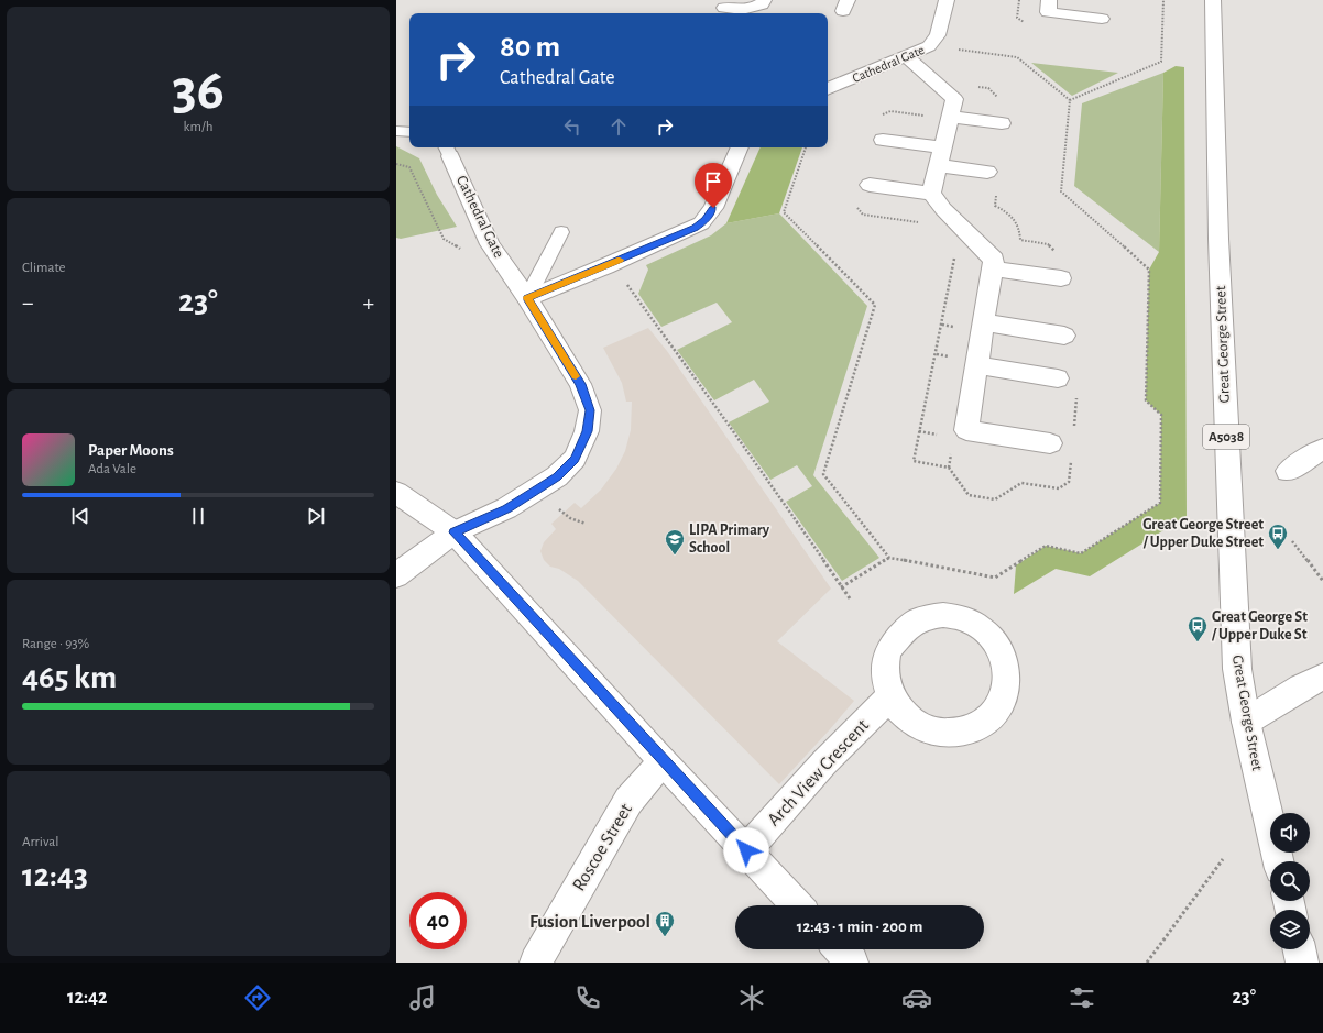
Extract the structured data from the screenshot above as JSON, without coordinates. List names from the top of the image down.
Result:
{
  "streets": {
    "street": [
      "Cathedral Gate",
      "Great George Street",
      "A5038",
      "Arch View Crescent",
      "Roscoe Street"
    ]
  },
  "places": {
    "bus stop": ["Great George Street / Upper Duke Street", "Great George St / Upper Duke St"],
    "school or university": ["LIPA Primary School"],
    "building": ["Fusion Liverpool"]
  },
  "page": {
    "tile": [
      ["36", "km/h"],
      "Climate",
      ["Range · 93%", "465 km"],
      ["Arrival", "12:43"]
    ],
    "turn": ["80 m", "Cathedral Gate"],
    "heat": ["−", "23°", "+"],
    "song": ["Paper Moons", "Ada Vale"],
    "limit": "40",
    "trip": "12:43 · 1 min · 200 m",
    "tabs": ["12:42", "23°"]
  }
}
